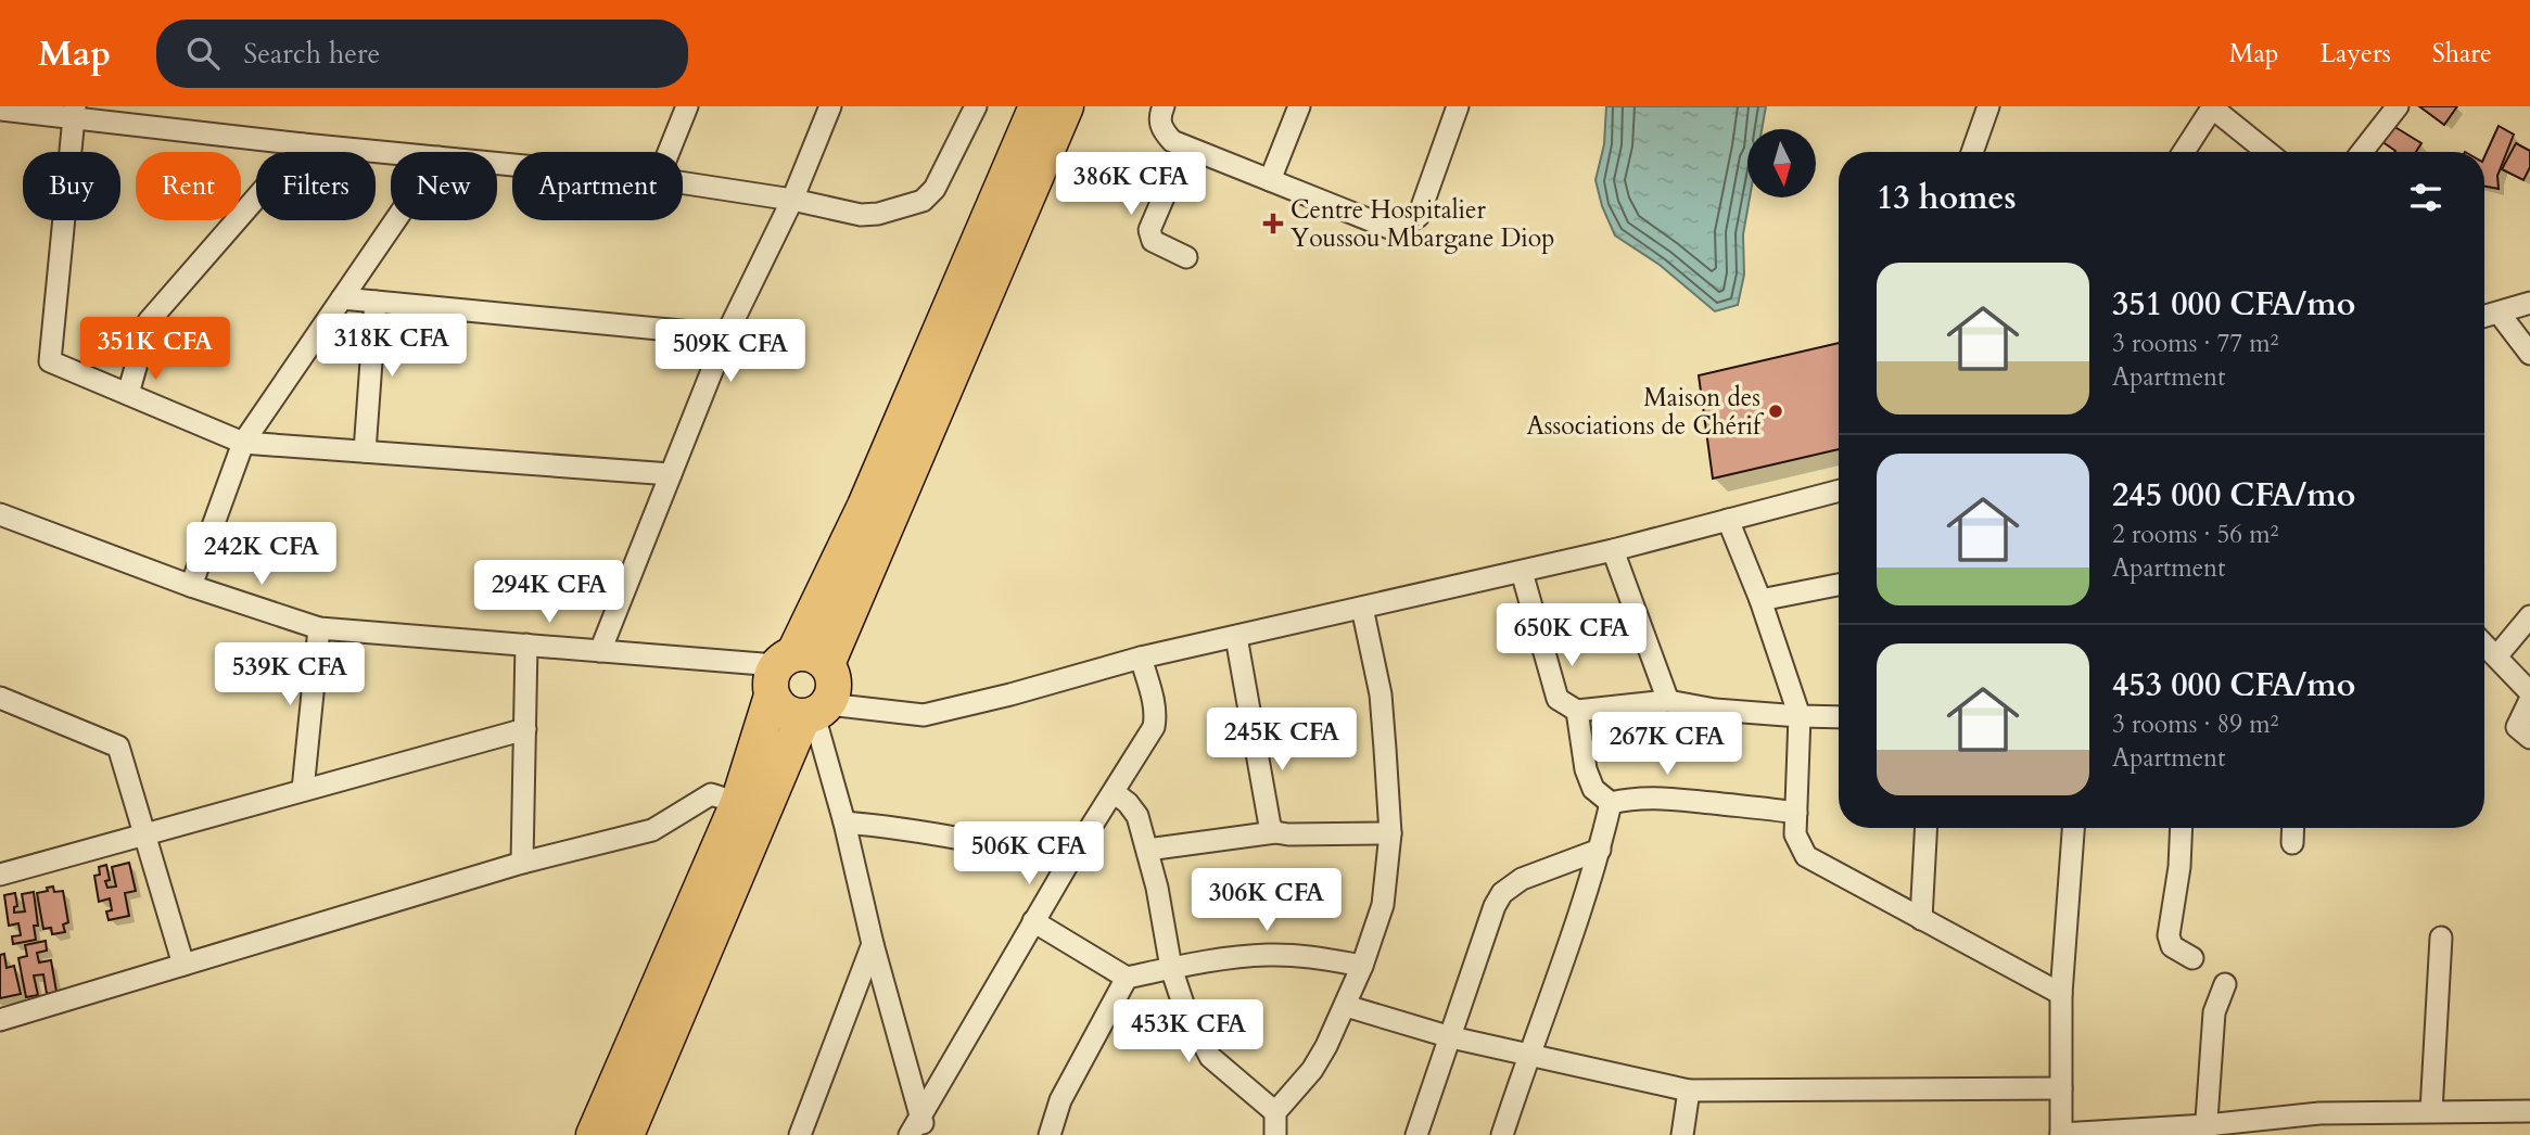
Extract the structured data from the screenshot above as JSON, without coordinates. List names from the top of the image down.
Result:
{
  "places": {
    "health": ["Centre Hospitalier Youssou Mbargane Diop"],
    "other": ["Maison des Associations de Chérif"]
  },
  "north": "bottom",
  "page": {
    "header": "Map",
    "search": "Search here",
    "nav": ["Map", "Layers", "Share"],
    "price": [
      "386K CFA",
      "318K CFA",
      "351K CFA",
      "509K CFA",
      "242K CFA",
      "294K CFA",
      "650K CFA",
      "539K CFA",
      "245K CFA",
      "267K CFA",
      "506K CFA",
      "306K CFA",
      "453K CFA"
    ],
    "chip": [
      "Buy",
      "Rent",
      "Filters",
      "New",
      "Apartment"
    ],
    "heading": "13 homes",
    "list": [
      {
        "name": "351 000 CFA/mo",
        "note": "3 rooms · 77 m² · Apartment"
      },
      {
        "name": "245 000 CFA/mo",
        "note": "2 rooms · 56 m² · Apartment"
      },
      {
        "name": "453 000 CFA/mo",
        "note": "3 rooms · 89 m² · Apartment"
      }
    ]
  }
}
